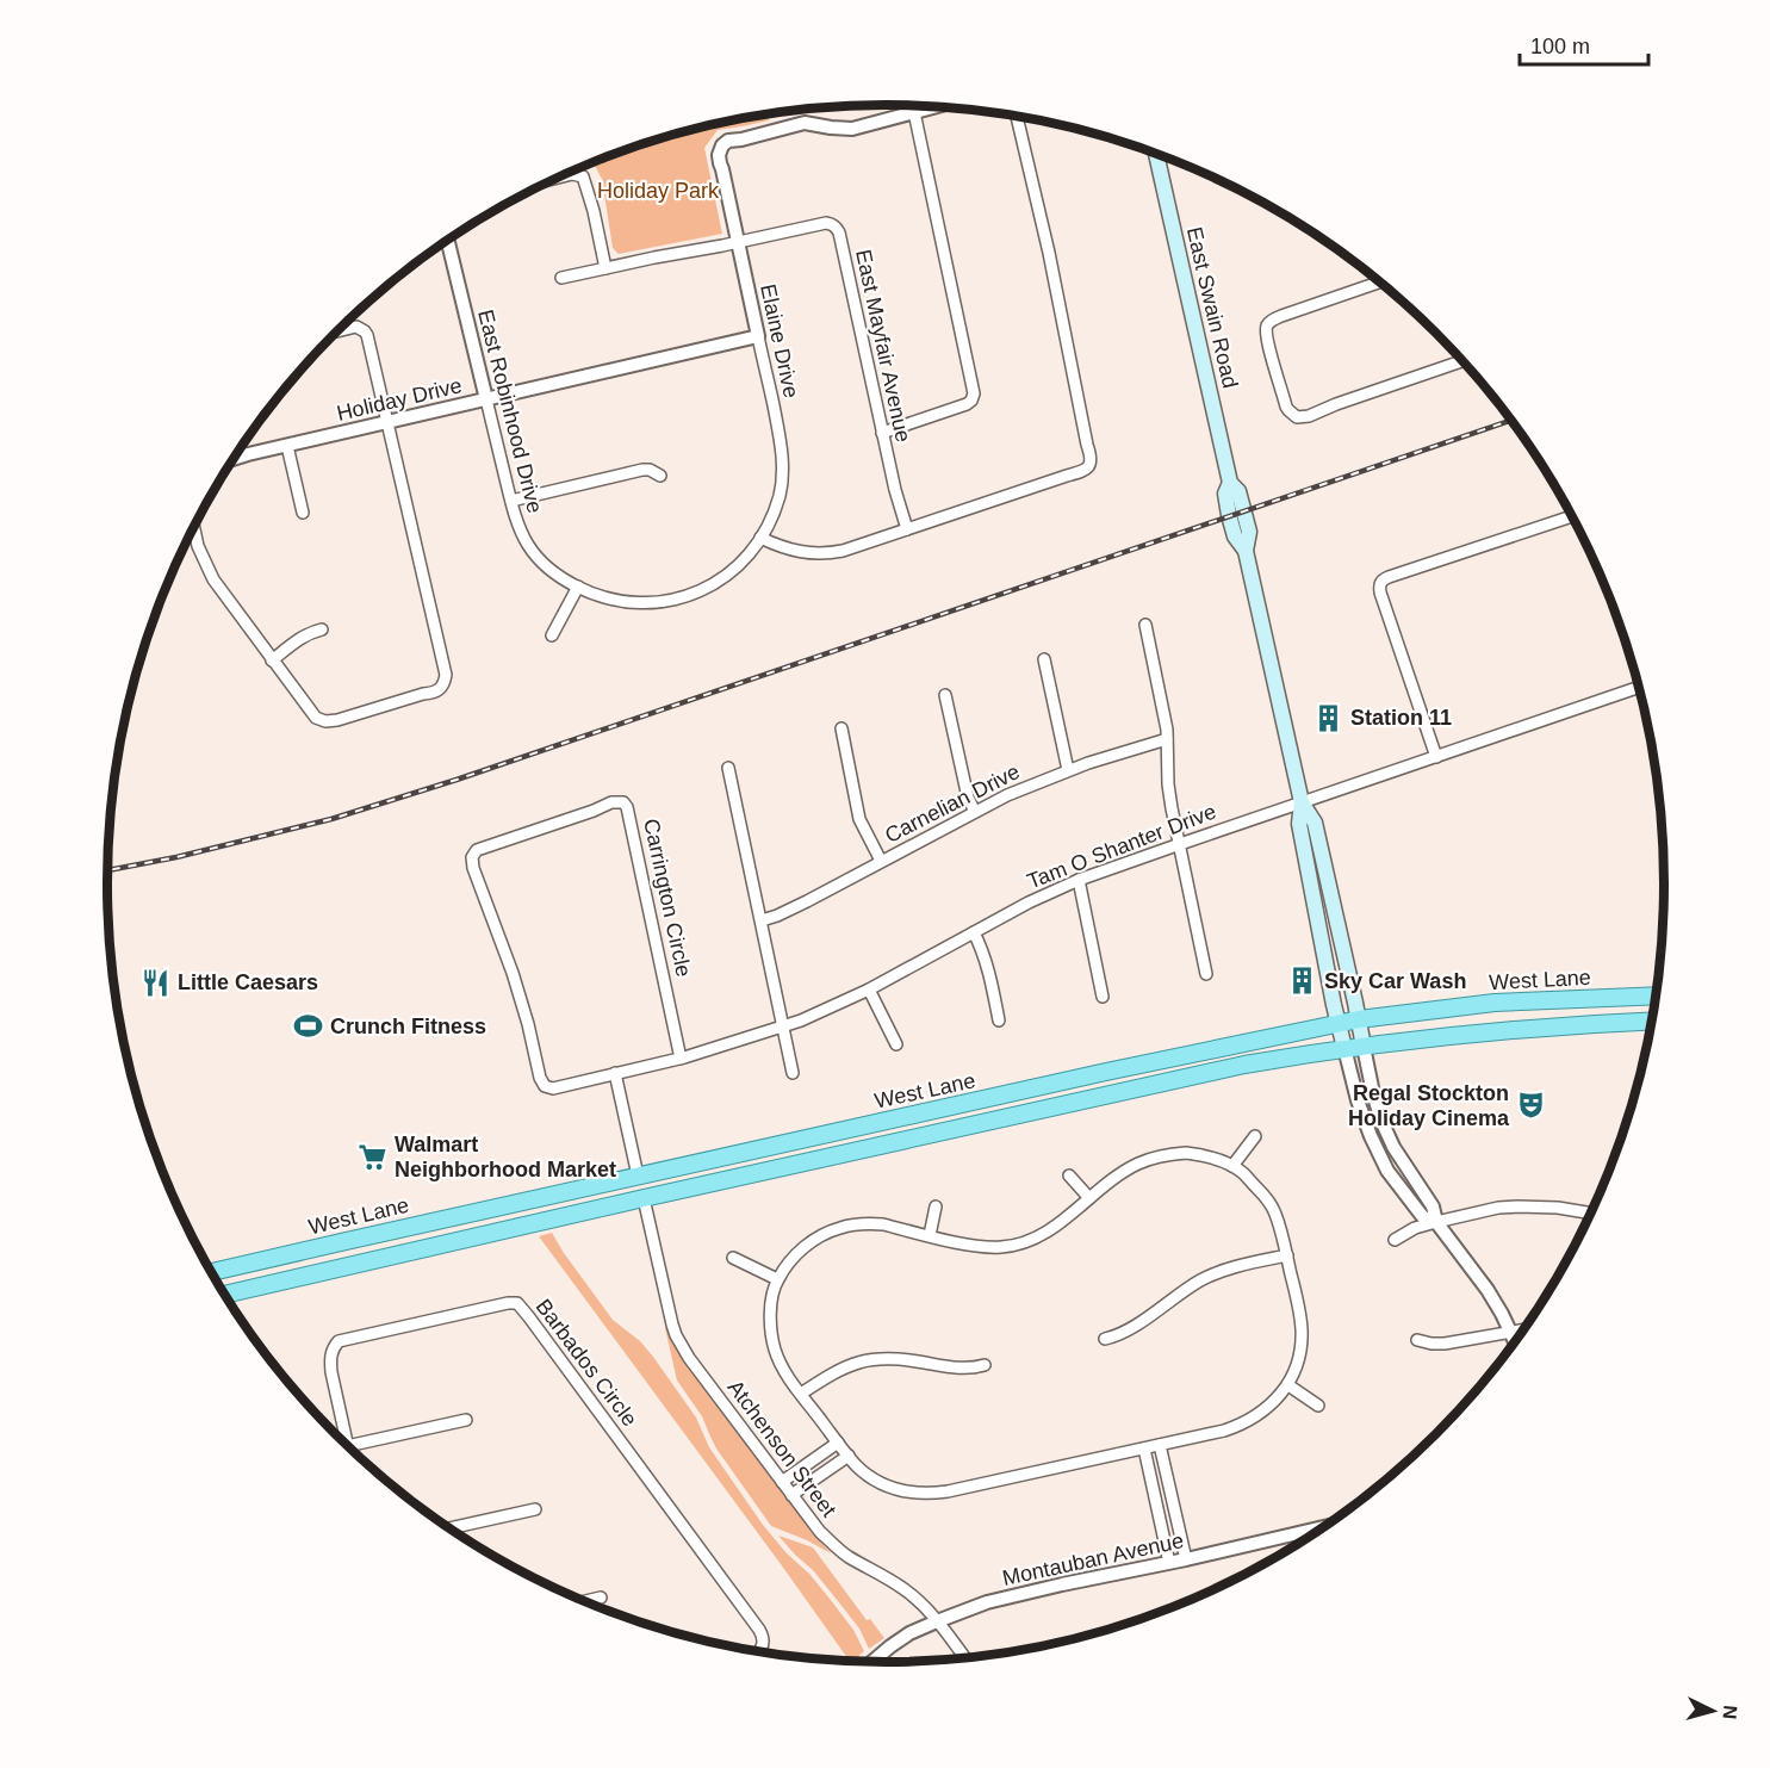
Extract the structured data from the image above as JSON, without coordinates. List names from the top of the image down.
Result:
{
  "streets": {
    "main road": ["East Swain Road", "West Lane"],
    "street": [
      "Elaine Drive",
      "East Mayfair Avenue",
      "Holiday Drive",
      "East Robinhood Drive",
      "Carnelian Drive",
      "Tam O Shanter Drive",
      "Carrington Circle",
      "Barbados Circle",
      "Atchenson Street",
      "Montauban Avenue"
    ]
  },
  "crossings": [
    ["East Swain Road", "Tam O Shanter Drive"],
    ["East Swain Road", "West Lane"],
    ["Elaine Drive", "East Mayfair Avenue"],
    ["Elaine Drive", "Holiday Drive"],
    ["Elaine Drive", "East Robinhood Drive"],
    ["Holiday Drive", "East Robinhood Drive"],
    ["Tam O Shanter Drive", "Carrington Circle"],
    ["West Lane", "Atchenson Street"],
    ["Atchenson Street", "Montauban Avenue"]
  ],
  "parks": ["Holiday Park"],
  "places": {
    "building": ["Station 11", "Sky Car Wash"],
    "restaurant": ["Little Caesars"],
    "sports": ["Crunch Fitness"],
    "theatre": ["Regal Stockton Holiday Cinema"],
    "supermarket": ["Walmart Neighborhood Market"]
  },
  "scale_bar": "100 m",
  "north": "right"
}
